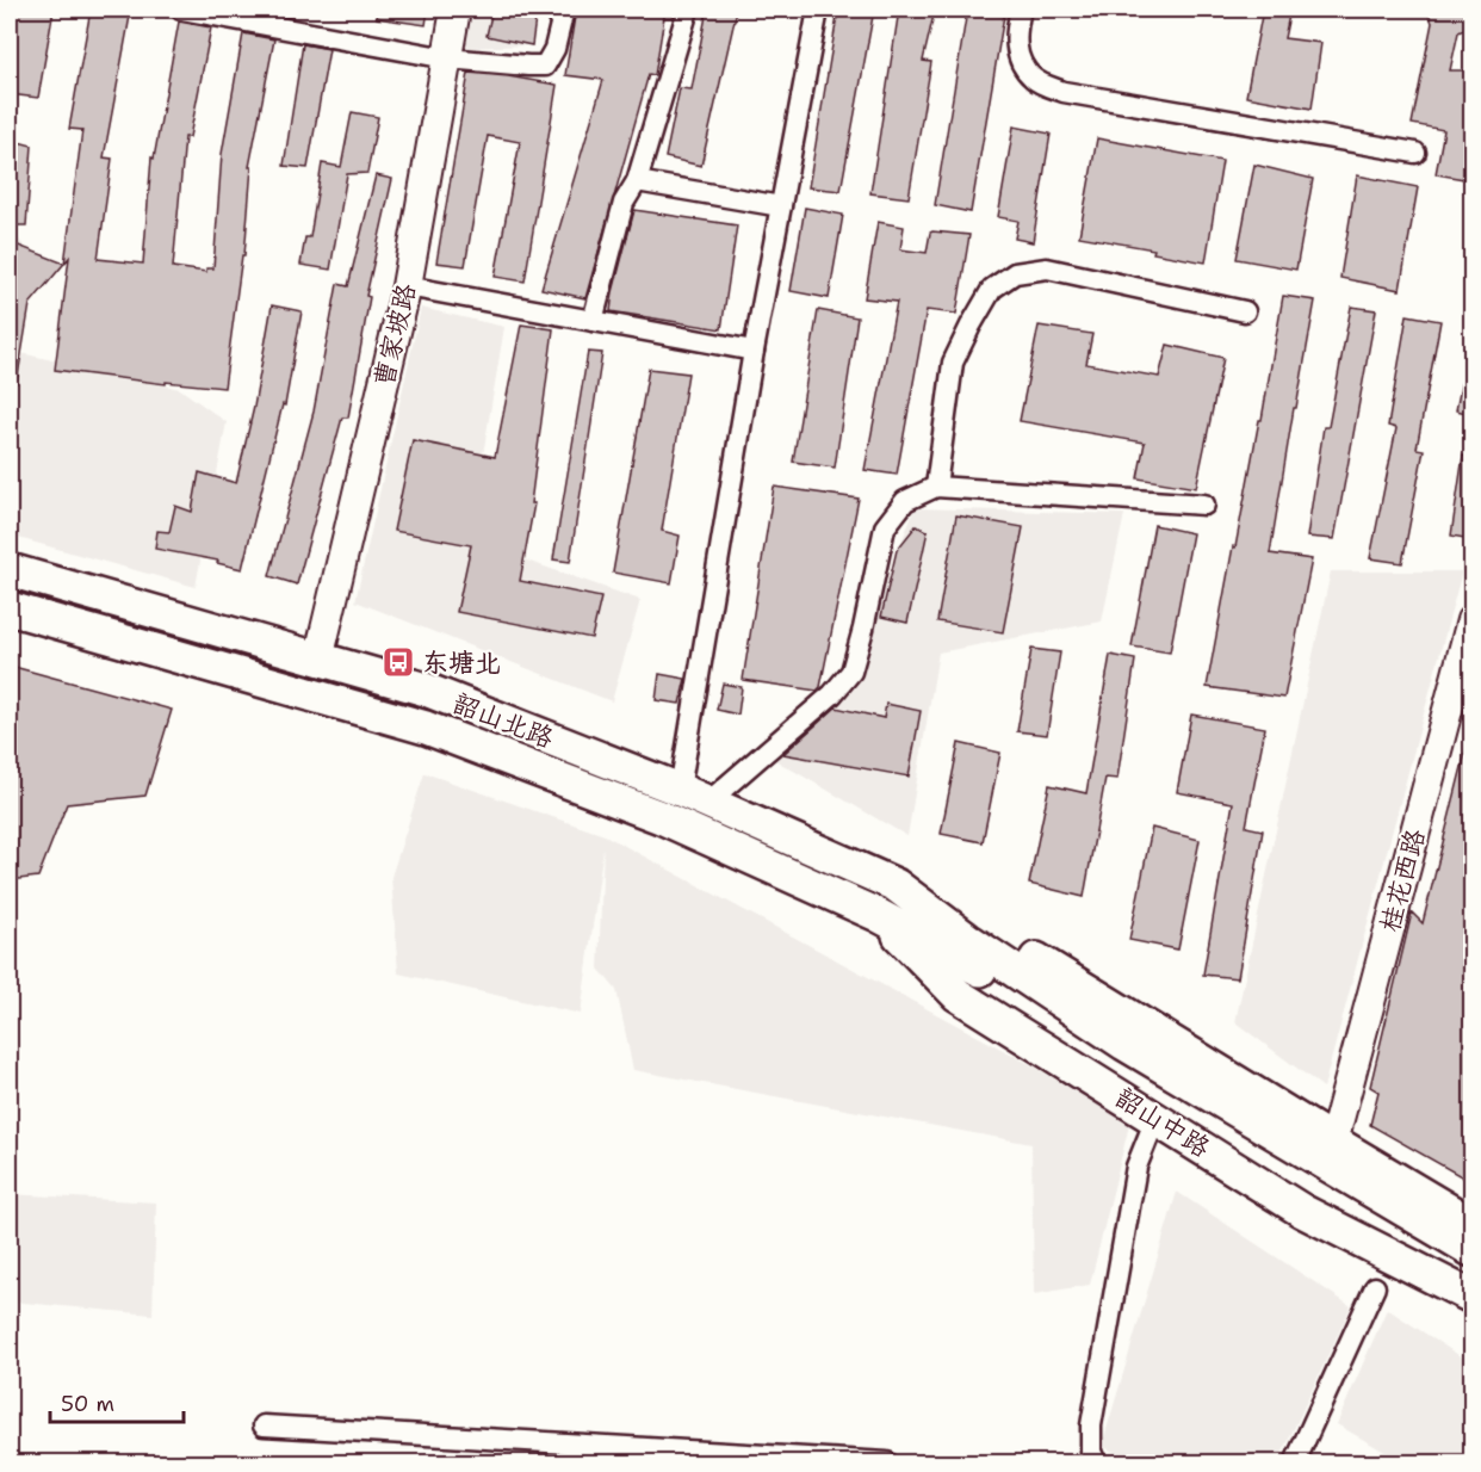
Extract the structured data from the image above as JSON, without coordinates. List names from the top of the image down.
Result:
{
  "streets": {
    "main road": ["韶山北路", "韶山中路"],
    "street": ["曹家坡路", "桂花西路"]
  },
  "crossings": [
    ["曹家坡路", "韶山北路"],
    ["韶山北路", "韶山中路"]
  ],
  "places": {
    "bus stop": ["东塘北"]
  },
  "scale_bar": "50 m"
}
